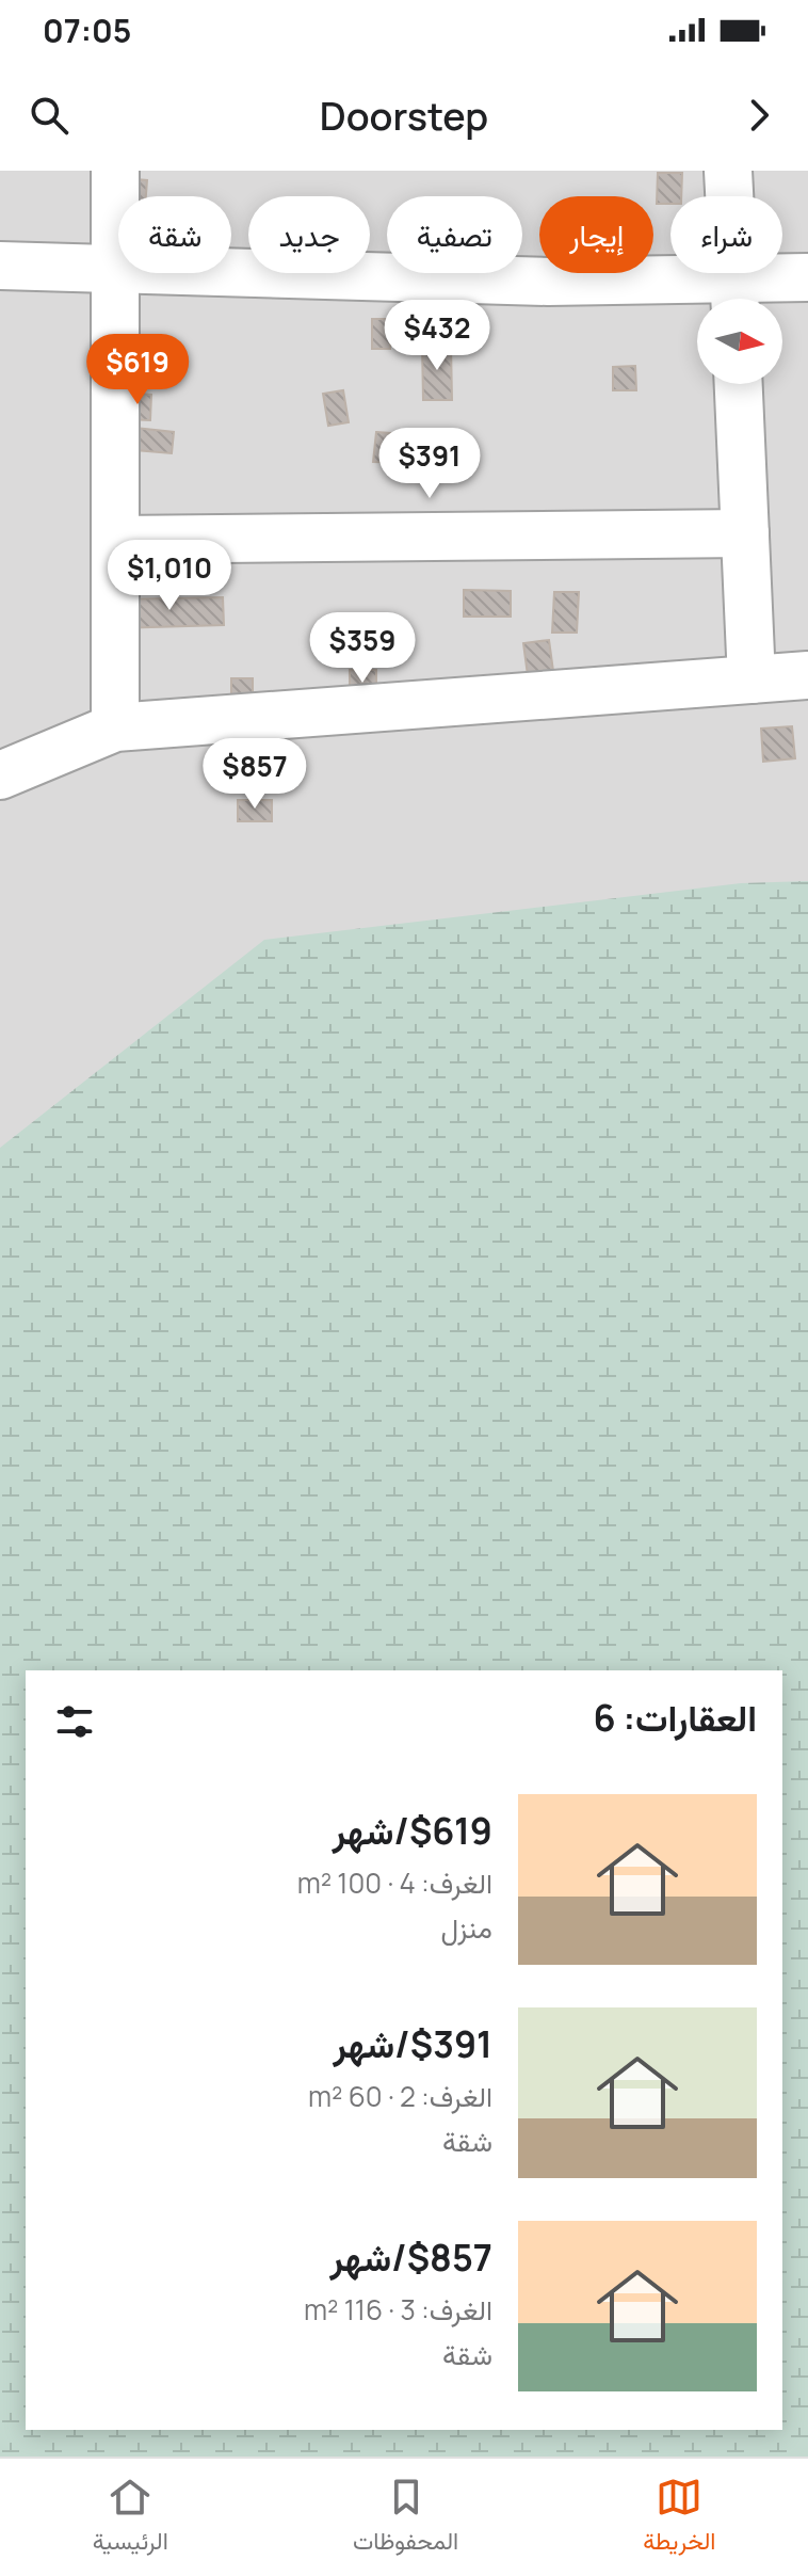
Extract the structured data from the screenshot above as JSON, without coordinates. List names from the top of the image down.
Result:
{
  "north": "right",
  "page": {
    "status": "07:05",
    "header": "Doorstep",
    "chip": [
      "شراء",
      "إيجار",
      "تصفية",
      "جديد",
      "شقة"
    ],
    "price": [
      "$432",
      "$619",
      "$391",
      "$1,010",
      "$359",
      "$857"
    ],
    "heading": "العقارات: 6",
    "list": [
      {
        "name": "$619/شهر",
        "note": "الغرف: 4 · 100 m² · منزل"
      },
      {
        "name": "$391/شهر",
        "note": "الغرف: 2 · 60 m² · شقة"
      },
      {
        "name": "$857/شهر",
        "note": "الغرف: 3 · 116 m² · شقة"
      }
    ],
    "tabs": ["الخريطة", "المحفوظات", "الرئيسية"]
  }
}
